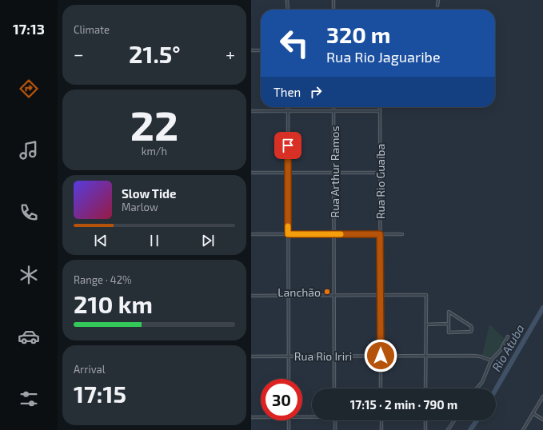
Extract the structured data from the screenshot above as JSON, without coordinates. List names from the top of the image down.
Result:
{
  "streets": {
    "street": ["Rua Arthur Ramos", "Rua Rio Guaíba", "Rua Rio Iriri"]
  },
  "crossings": [
    ["Rua Arthur Ramos", "Rua Rio Iriri"],
    ["Rua Rio Guaíba", "Rua Rio Iriri"]
  ],
  "water": ["Rio Atuba"],
  "places": ["Lanchão"],
  "page": {
    "tabs": "17:13",
    "tile": [
      "Climate",
      ["22", "km/h"],
      ["Range · 42%", "210 km"],
      ["Arrival", "17:15"]
    ],
    "turn": ["320 m", "Rua Rio Jaguaribe"],
    "heat": ["−", "21.5°", "+"],
    "then": "Then",
    "song": ["Slow Tide", "Marlow"],
    "limit": "30",
    "trip": "17:15 · 2 min · 790 m"
  }
}
